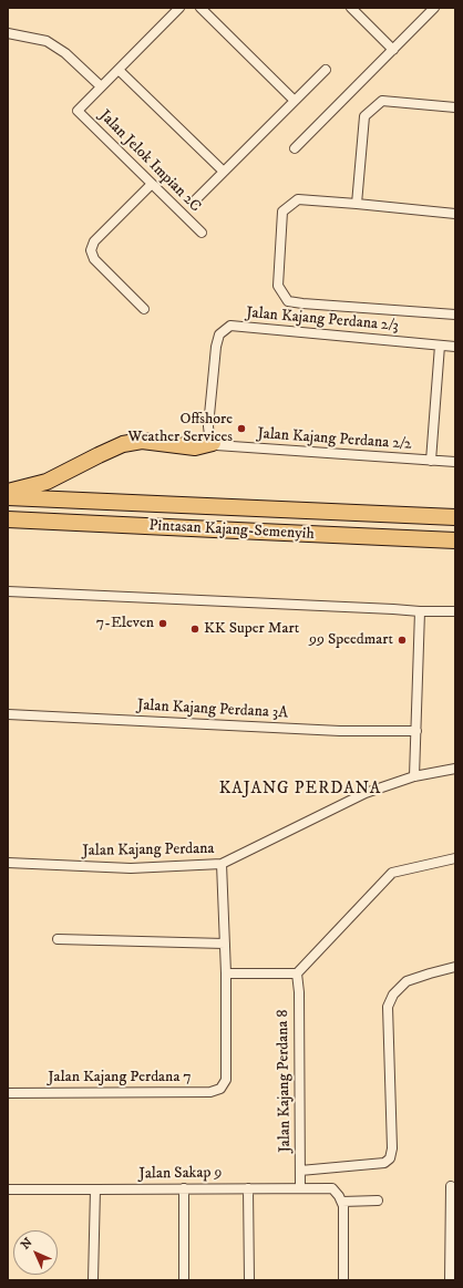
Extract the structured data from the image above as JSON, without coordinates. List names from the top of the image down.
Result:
{
  "streets": {
    "highway": ["Pintasan Kajang-Semenyih"],
    "street": [
      "Jalan Jelok Impian 2C",
      "Jalan Kajang Perdana 2/3",
      "Jalan Kajang Perdana 2/2",
      "Jalan Kajang Perdana 3A",
      "Jalan Kajang Perdana",
      "Jalan Kajang Perdana 7",
      "Jalan Kajang Perdana 8",
      "Jalan Sakap 9"
    ]
  },
  "crossings": [
    ["Jalan Kajang Perdana 2/3", "Jalan Kajang Perdana 2/2"],
    ["Jalan Kajang Perdana 8", "Jalan Sakap 9"]
  ],
  "districts": ["KAJANG PERDANA"],
  "places": [
    "Offshore Weather Services",
    "7-Eleven",
    "KK Super Mart",
    "99 Speedmart"
  ],
  "north": "top left"
}
